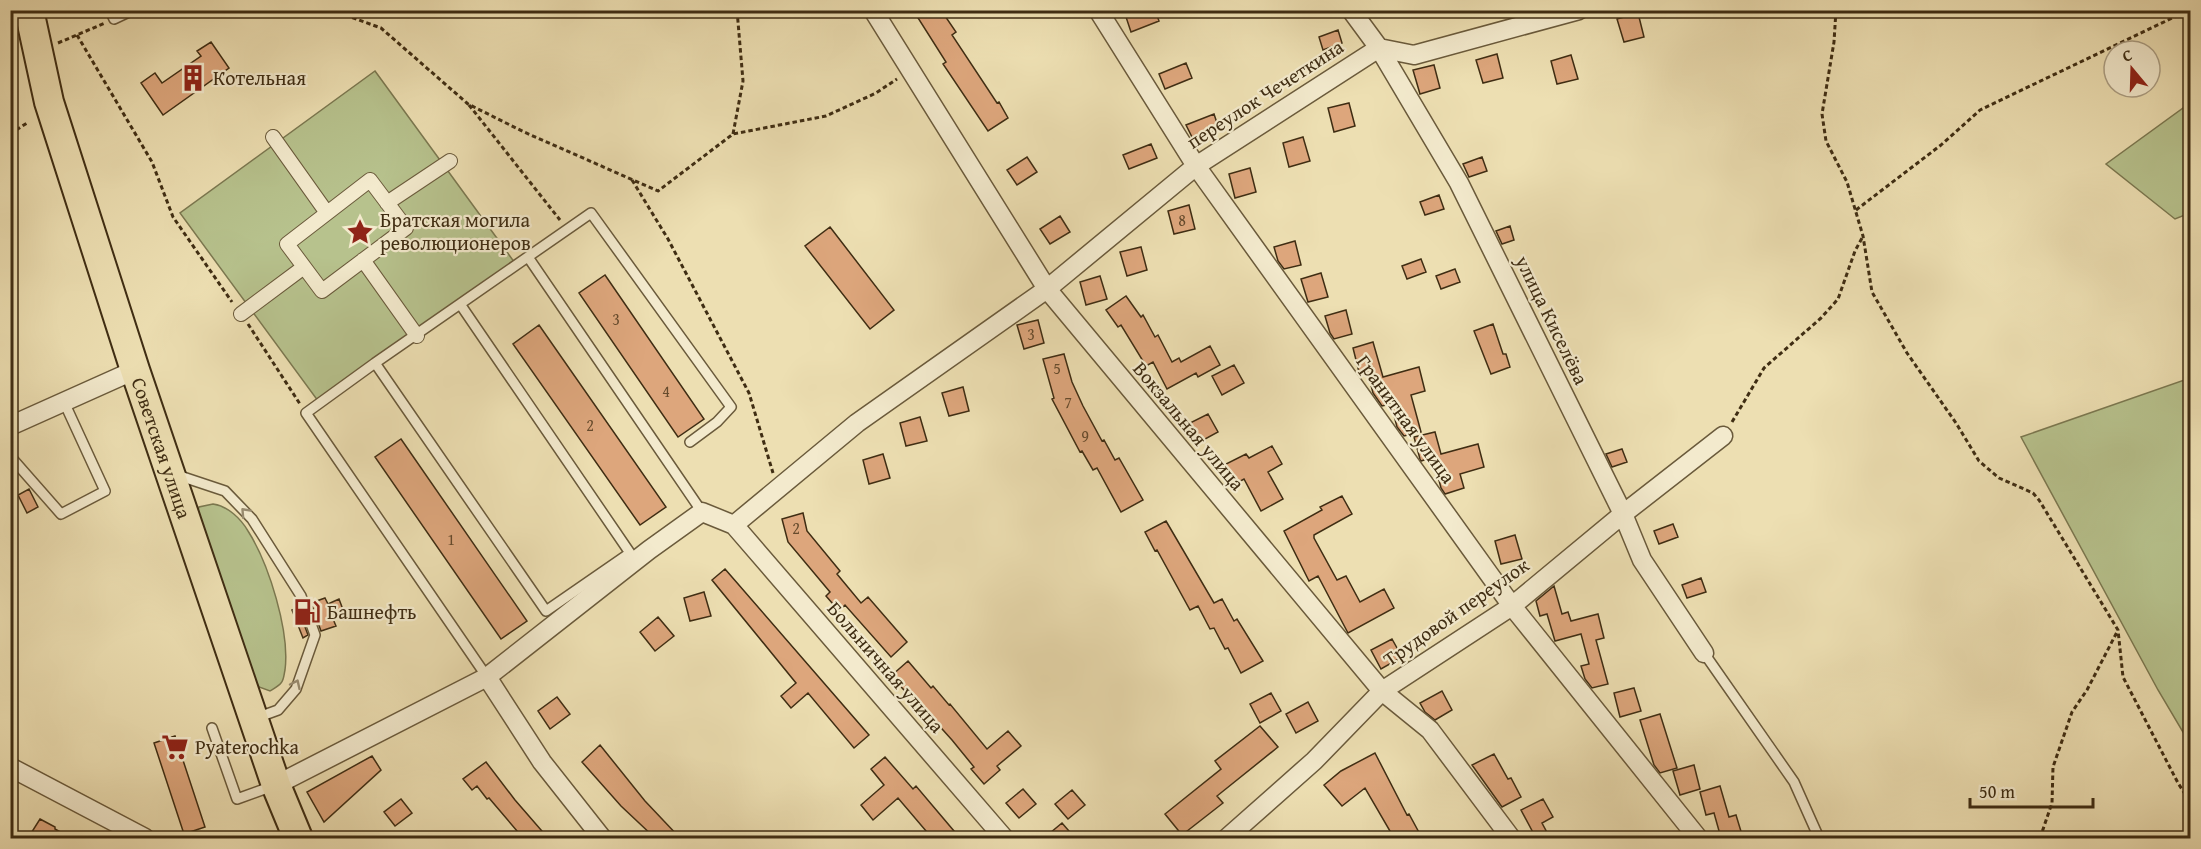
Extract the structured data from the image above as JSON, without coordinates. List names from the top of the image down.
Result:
{
  "streets": {
    "main road": ["Советская улица"],
    "street": [
      "переулок Чечеткина",
      "улица Киселёва",
      "Гранитная улица",
      "Вокзальная улица",
      "Трудовой переулок",
      "Больничная улица"
    ]
  },
  "crossings": [
    ["переулок Чечеткина", "улица Киселёва"],
    ["переулок Чечеткина", "Гранитная улица"],
    ["переулок Чечеткина", "Вокзальная улица"],
    ["переулок Чечеткина", "Больничная улица"],
    ["улица Киселёва", "Трудовой переулок"],
    ["Гранитная улица", "Трудовой переулок"],
    ["Вокзальная улица", "Трудовой переулок"]
  ],
  "places": {
    "building": ["Котельная"],
    "place": ["Братская могила революционеров"],
    "fuel station": ["Башнефть"],
    "supermarket": ["Pyaterochka"]
  },
  "house_numbers": [
    "8",
    "3",
    "3",
    "5",
    "4",
    "7",
    "2",
    "9",
    "2",
    "1"
  ],
  "scale_bar": "50 m",
  "north": "top"
}
